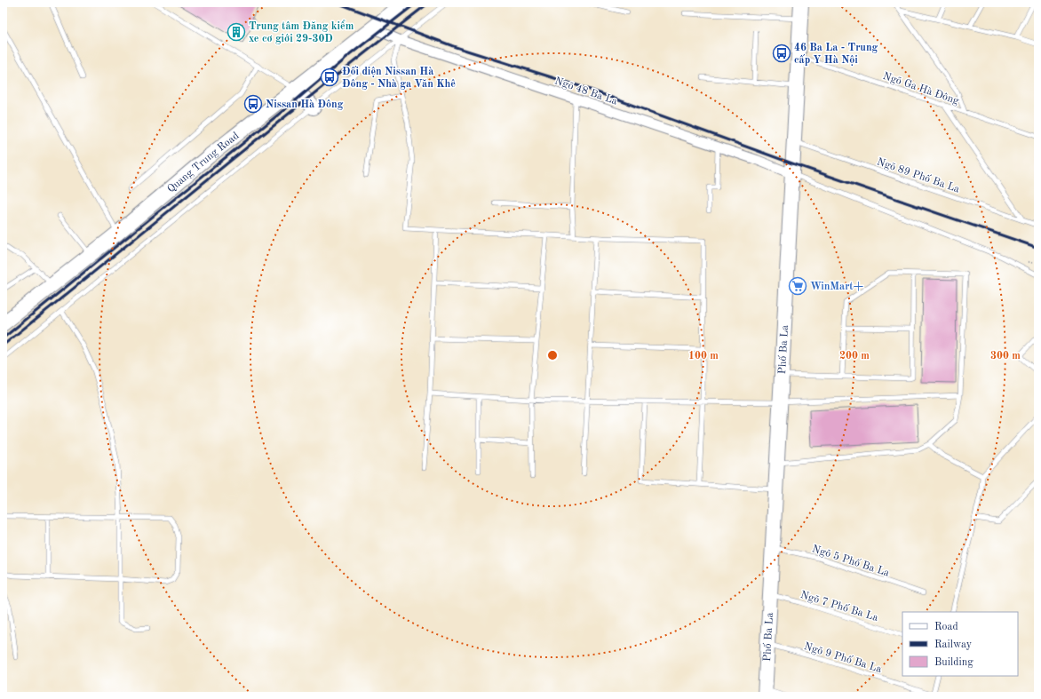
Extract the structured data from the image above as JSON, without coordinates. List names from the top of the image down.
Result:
{
  "streets": {
    "highway": ["Quang Trung Road", "Phố Ba La"],
    "street": ["Ngõ 48 Ba La"],
    "lane": [
      "Ngõ Ga Hà Đông",
      "Ngõ 89 Phố Ba La",
      "Ngõ 5 Phố Ba La",
      "Ngõ 7 Phố Ba La",
      "Ngõ 9 Phố Ba La"
    ]
  },
  "crossings": [
    ["Ngõ Ga Hà Đông", "Phố Ba La"],
    ["Ngõ 48 Ba La", "Quang Trung Road"],
    ["Ngõ 48 Ba La", "Phố Ba La"],
    ["Ngõ 89 Phố Ba La", "Phố Ba La"],
    ["Phố Ba La", "Ngõ 5 Phố Ba La"],
    ["Phố Ba La", "Ngõ 7 Phố Ba La"],
    ["Phố Ba La", "Ngõ 9 Phố Ba La"]
  ],
  "places": {
    "building": ["Trung tâm Đăng kiểm xe cơ giới 29-30D"],
    "bus stop": ["46 Ba La - Trung cấp Y Hà Nội", "Đối diện Nissan Hà Đông - Nhà ga Văn Khê", "Nissan Hà Đông"],
    "supermarket": ["WinMart+"]
  },
  "legend": ["Road", "Railway", "Building"],
  "rings": ["100 m", "200 m", "300 m"]
}
